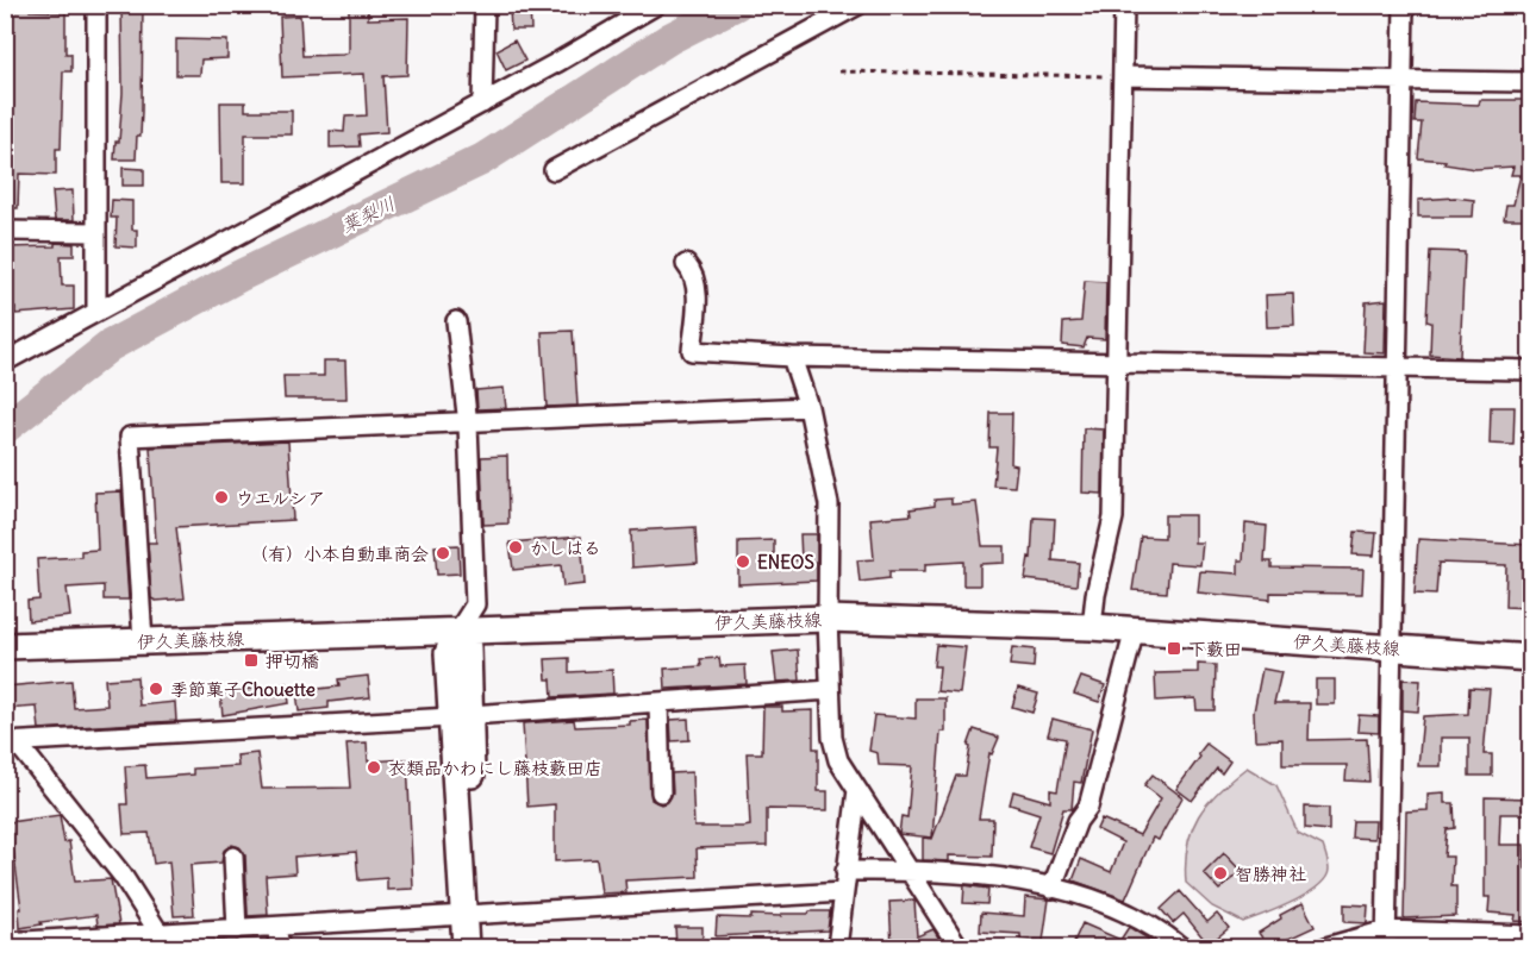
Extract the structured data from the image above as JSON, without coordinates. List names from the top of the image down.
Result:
{
  "streets": {
    "main road": ["伊久美藤枝線"]
  },
  "water": ["葉梨川"],
  "places": {
    "other": [
      "ウエルシア",
      "かしはる",
      "（有）小本自動車商会",
      "ENEOS",
      "季節菓子Chouette",
      "衣類品かわにし藤枝藪田店",
      "智勝神社"
    ],
    "transit": ["下藪田", "押切橋"]
  }
}
